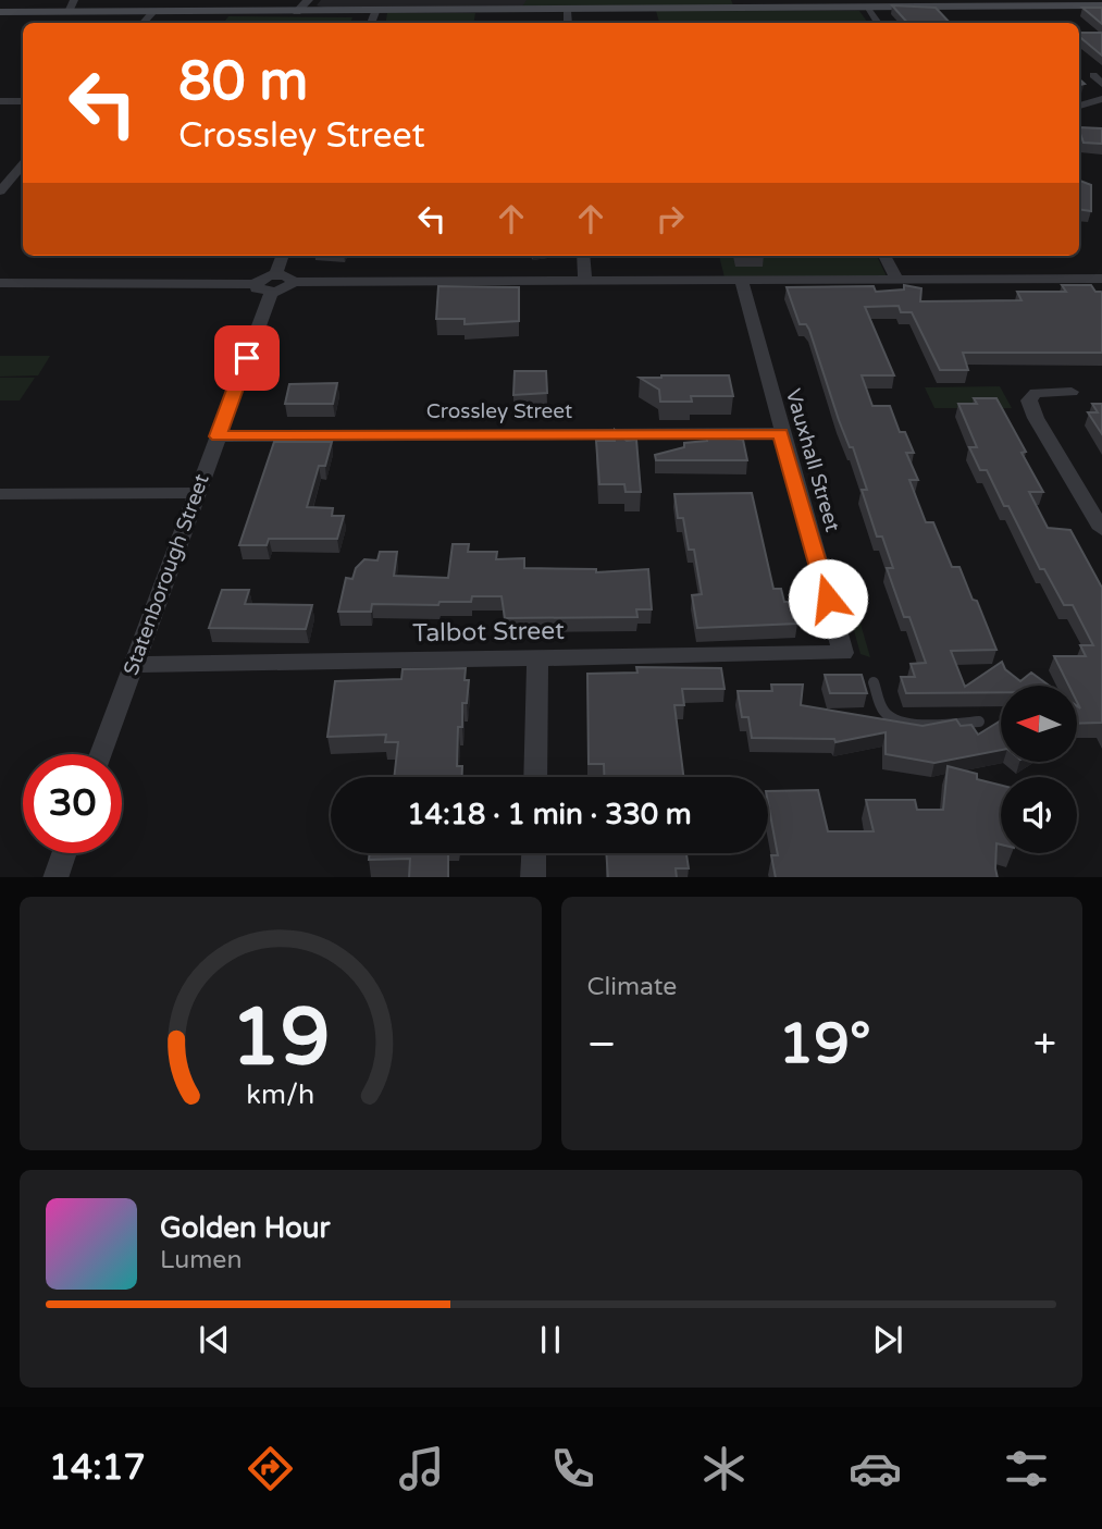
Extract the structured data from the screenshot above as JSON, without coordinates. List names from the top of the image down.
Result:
{
  "streets": {
    "street": [
      "Crossley Street",
      "Vauxhall Street",
      "Statenborough Street",
      "Talbot Street"
    ]
  },
  "crossings": [
    ["Crossley Street", "Vauxhall Street"],
    ["Crossley Street", "Statenborough Street"],
    ["Vauxhall Street", "Talbot Street"],
    ["Statenborough Street", "Talbot Street"]
  ],
  "north": "left",
  "page": {
    "turn": ["80 m", "Crossley Street"],
    "limit": "30",
    "trip": "14:18 · 1 min · 330 m",
    "tile": "Climate",
    "heat": ["−", "19°", "+"],
    "song": ["Golden Hour", "Lumen"],
    "tabs": "14:17",
    "gauge": ["19", "km/h"]
  }
}
